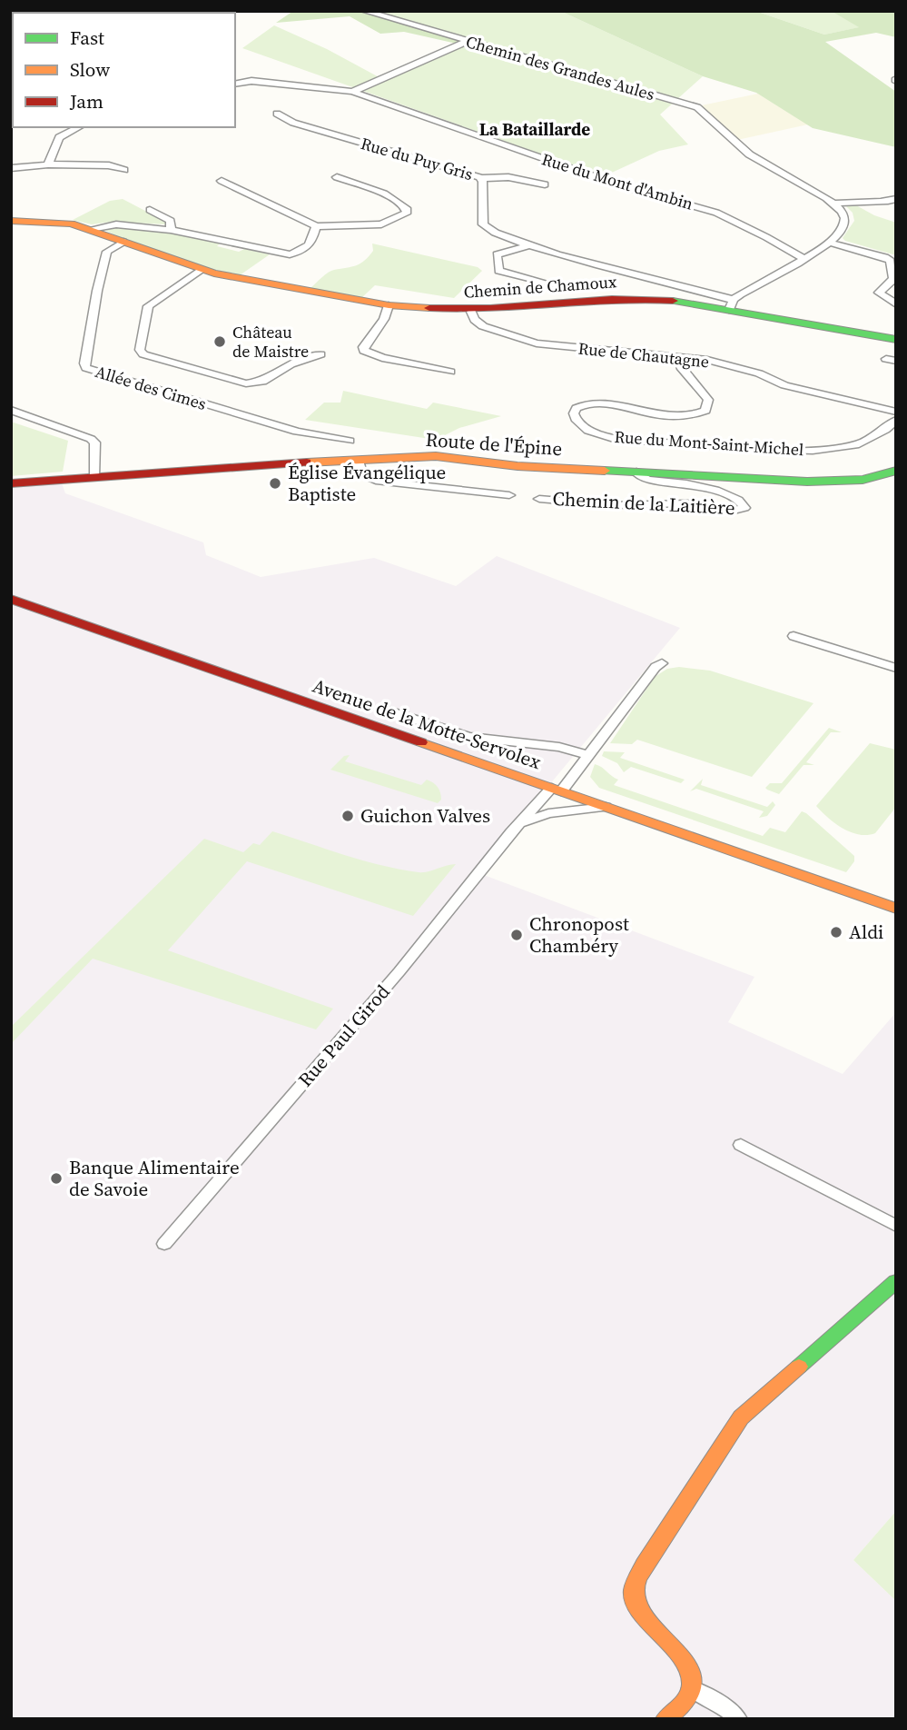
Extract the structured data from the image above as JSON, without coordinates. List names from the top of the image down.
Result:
{
  "streets": {
    "street": [
      "Chemin des Grandes Aules",
      "Rue du Puy Gris",
      "Rue du Mont d'Ambin",
      "Chemin de Chamoux",
      "Rue de Chautagne",
      "Allée des Cimes",
      "Rue du Mont-Saint-Michel",
      "Route de l'Épine",
      "Chemin de la Laitière",
      "Avenue de la Motte-Servolex",
      "Rue Paul Girod"
    ]
  },
  "crossings": [
    ["Rue du Puy Gris", "Chemin de Chamoux"],
    ["Chemin de Chamoux", "Rue de Chautagne"],
    ["Chemin de Chamoux", "Allée des Cimes"],
    ["Rue de Chautagne", "Rue du Mont-Saint-Michel"],
    ["Route de l'Épine", "Chemin de la Laitière"],
    ["Avenue de la Motte-Servolex", "Rue Paul Girod"]
  ],
  "districts": ["La Bataillarde"],
  "places": [
    "Château de Maistre",
    "Église Évangélique Baptiste",
    "Guichon Valves",
    "Aldi",
    "Chronopost Chambéry",
    "Banque Alimentaire de Savoie"
  ],
  "legend": ["Fast", "Slow", "Jam"]
}
